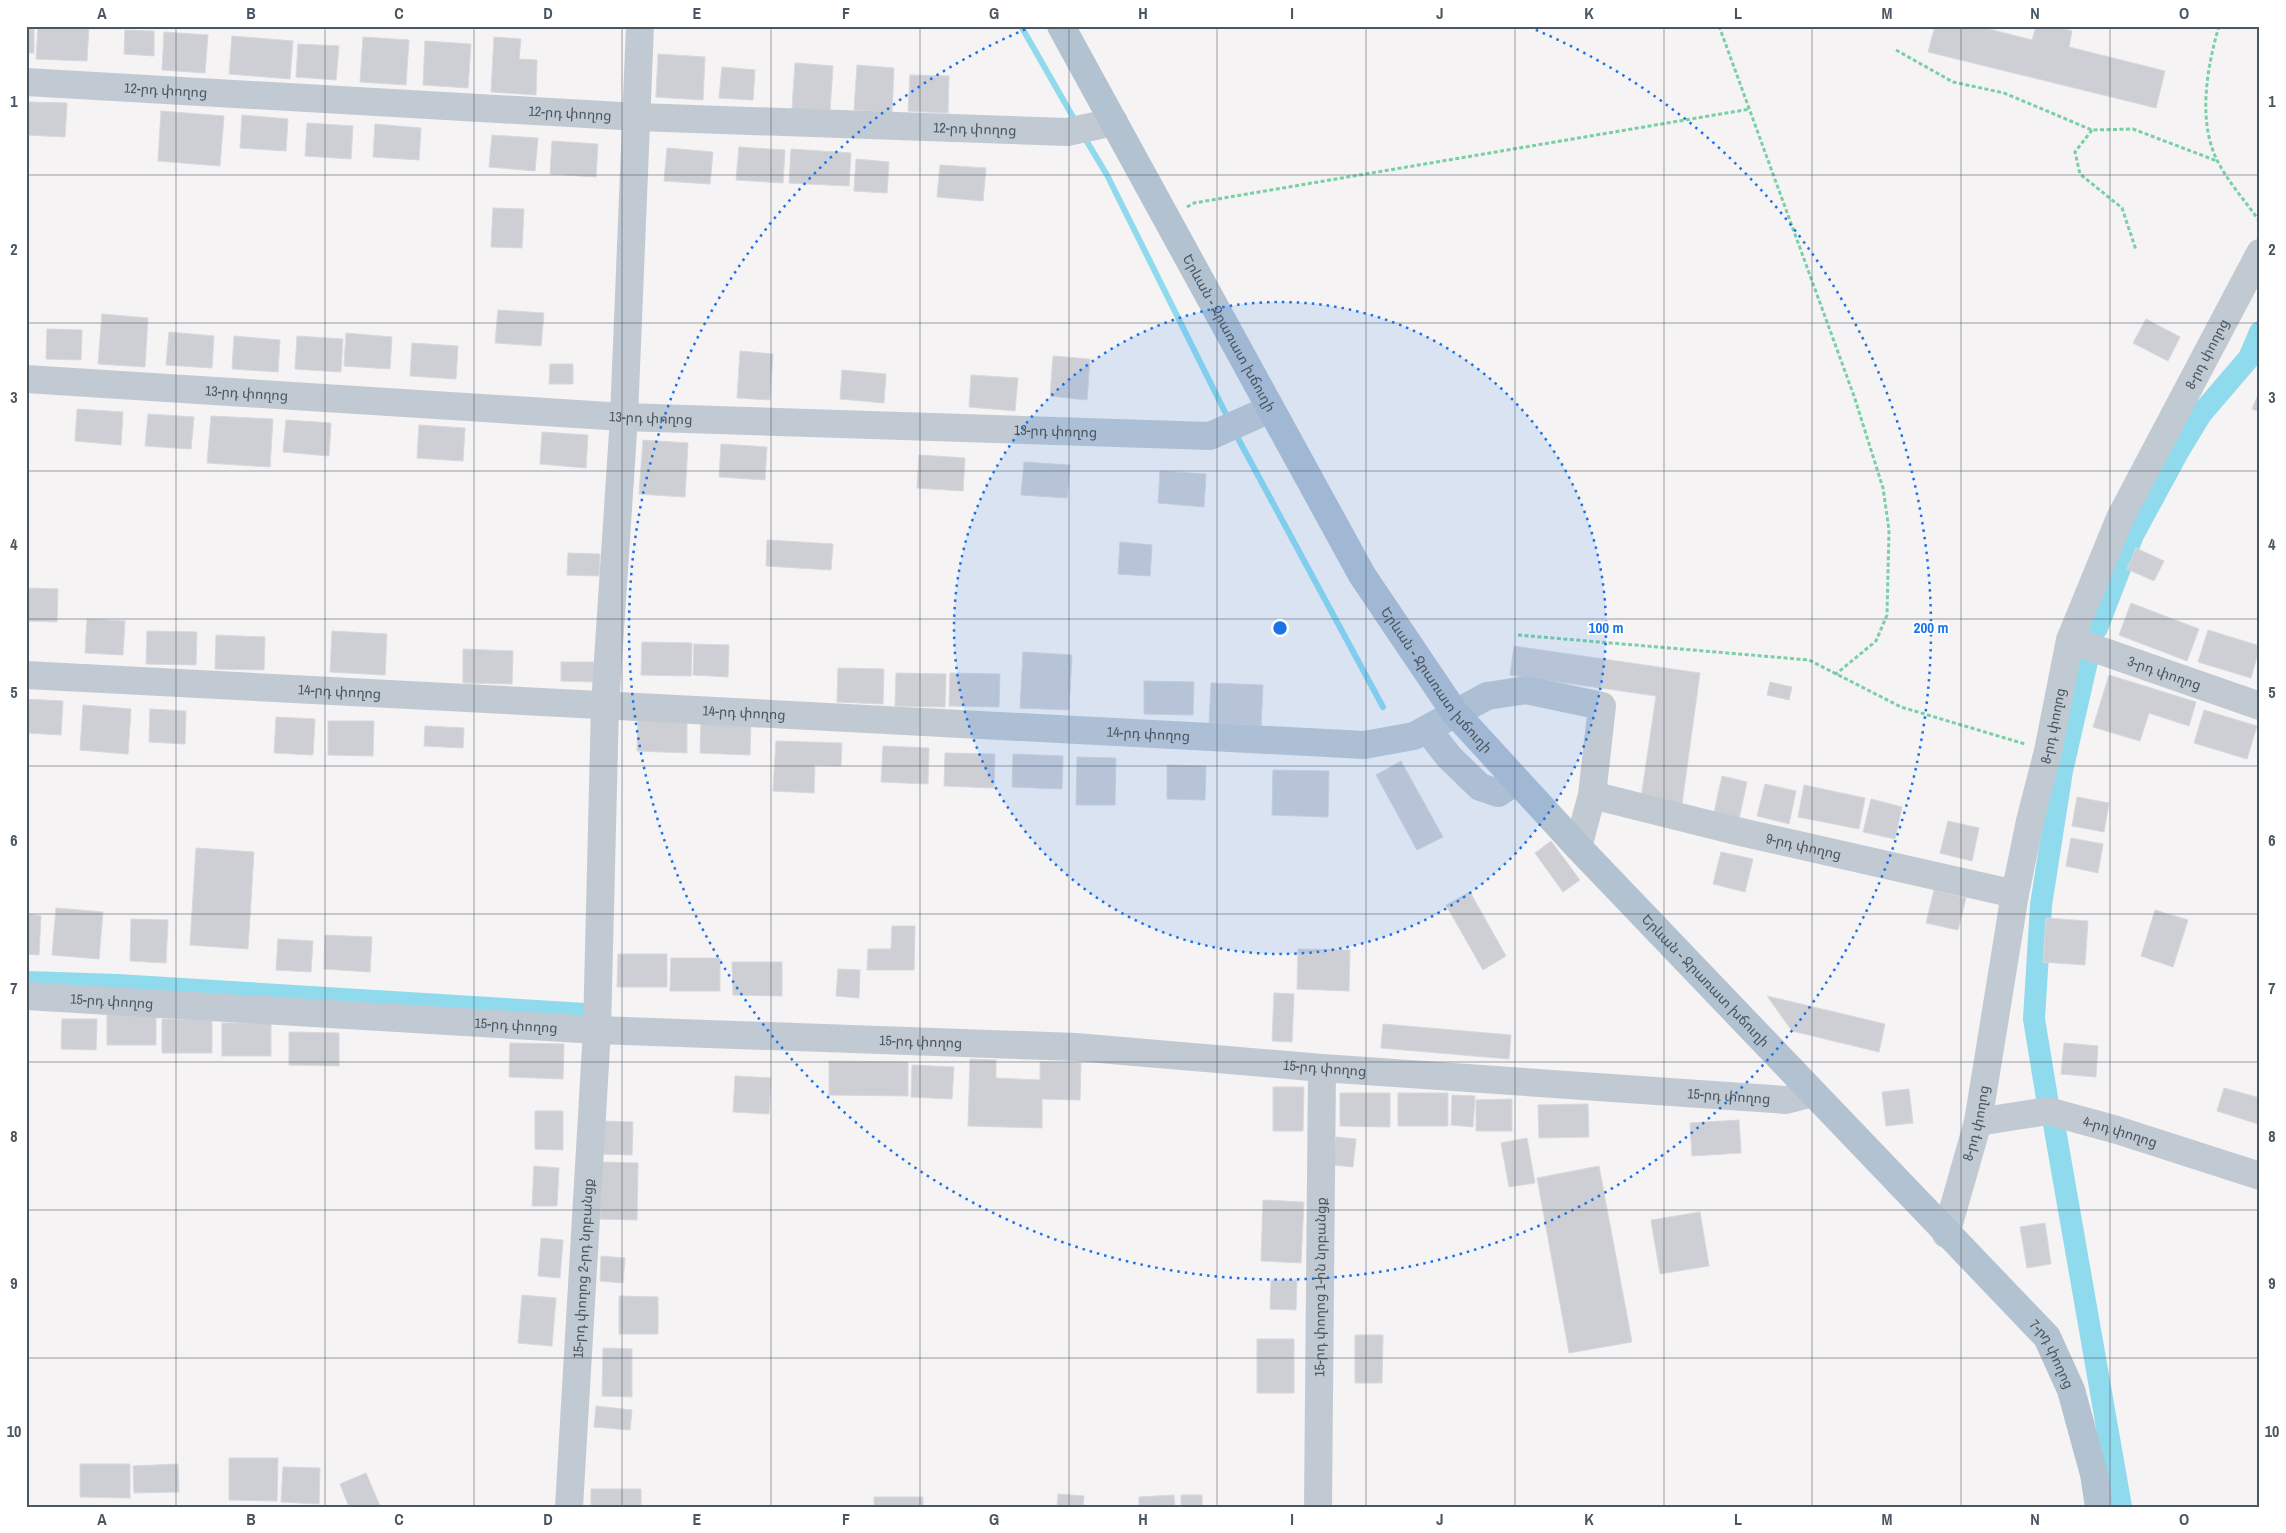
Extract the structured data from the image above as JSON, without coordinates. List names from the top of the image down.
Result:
{
  "streets": {
    "main road": ["Երևան - Ջրառատ խճուղի", "7-րդ փողոց"],
    "street": [
      "12-րդ փողոց",
      "8-րդ փողոց",
      "13-րդ փողոց",
      "3-րդ փողոց",
      "14-րդ փողոց",
      "9-րդ փողոց",
      "15-րդ փողոց",
      "4-րդ փողոց",
      "15-րդ փողոց 2-րդ նրբանցք",
      "15-րդ փողոց 1-ին նրբանցք"
    ]
  },
  "crossings": [
    ["12-րդ փողոց", "Երևան - Ջրառատ խճուղի"],
    ["12-րդ փողոց", "15-րդ փողոց 2-րդ նրբանցք"],
    ["Երևան - Ջրառատ խճուղի", "8-րդ փողոց"],
    ["Երևան - Ջրառատ խճուղի", "13-րդ փողոց"],
    ["Երևան - Ջրառատ խճուղի", "14-րդ փողոց"],
    ["Երևան - Ջրառատ խճուղի", "15-րդ փողոց"],
    ["Երևան - Ջրառատ խճուղի", "7-րդ փողոց"],
    ["8-րդ փողոց", "3-րդ փողոց"],
    ["8-րդ փողոց", "9-րդ փողոց"],
    ["8-րդ փողոց", "4-րդ փողոց"],
    ["8-րդ փողոց", "7-րդ փողոց"],
    ["13-րդ փողոց", "15-րդ փողոց 2-րդ նրբանցք"],
    ["14-րդ փողոց", "9-րդ փողոց"],
    ["14-րդ փողոց", "15-րդ փողոց 2-րդ նրբանցք"],
    ["15-րդ փողոց", "15-րդ փողոց 2-րդ նրբանցք"],
    ["15-րդ փողոց", "15-րդ փողոց 1-ին նրբանցք"]
  ],
  "grid": {
    "columns": [
      "A",
      "B",
      "C",
      "D",
      "E",
      "F",
      "G",
      "H",
      "I",
      "J",
      "K",
      "L",
      "M",
      "N",
      "O"
    ],
    "rows": [
      "1",
      "2",
      "3",
      "4",
      "5",
      "6",
      "7",
      "8",
      "9",
      "10"
    ]
  },
  "rings": ["100 m", "200 m"]
}
